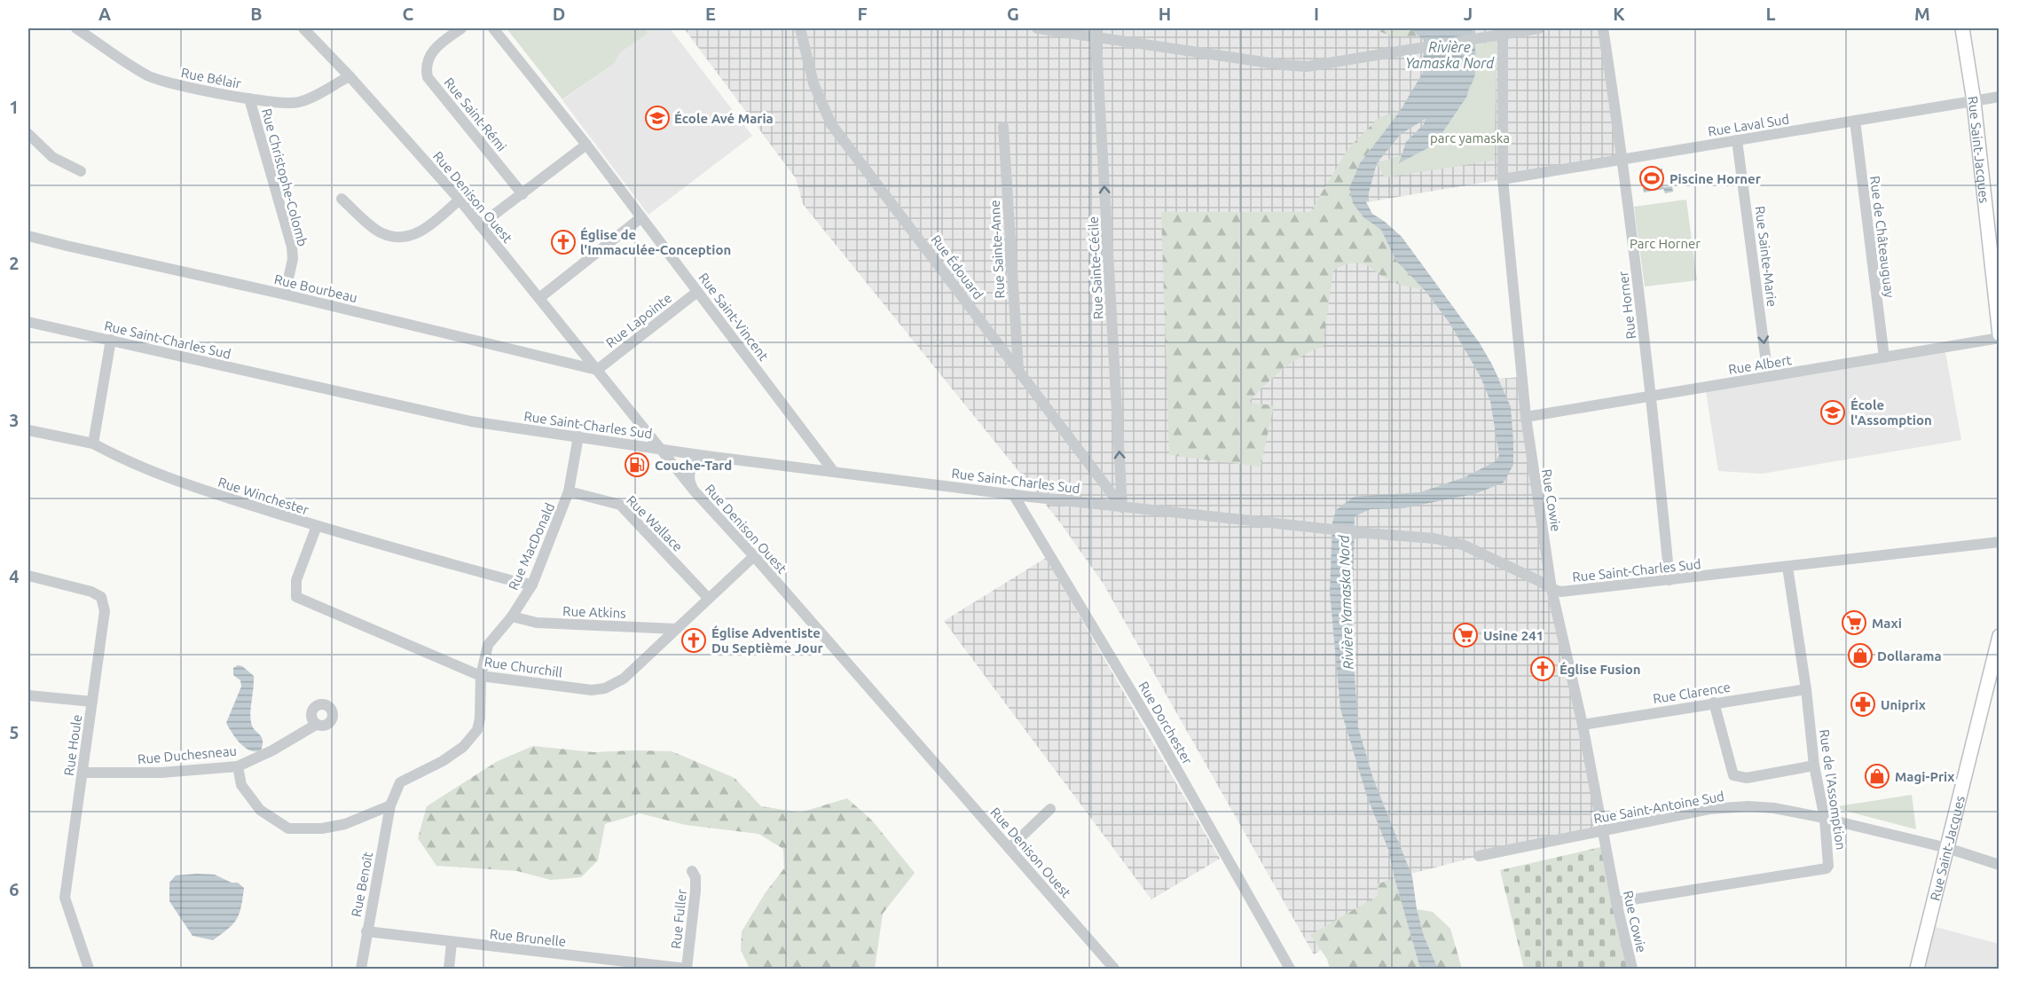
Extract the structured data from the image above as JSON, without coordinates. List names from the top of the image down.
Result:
{
  "streets": {
    "main road": ["Rue Saint-Jacques"],
    "street": [
      "Rue Bélair",
      "Rue Saint-Rémi",
      "Rue Laval Sud",
      "Rue Christophe-Colomb",
      "Rue Denison Ouest",
      "Rue de Châteauguay",
      "Rue Sainte-Anne",
      "Rue Sainte-Marie",
      "Rue Édouard",
      "Rue Sainte-Cécile",
      "Rue Bourbeau",
      "Rue Horner",
      "Rue Saint-Vincent",
      "Rue Lapointe",
      "Rue Saint-Charles Sud",
      "Rue Albert",
      "Rue Winchester",
      "Rue Cowie",
      "Rue Wallace",
      "Rue MacDonald",
      "Rue Atkins",
      "Rue Churchill",
      "Rue Clarence",
      "Rue Dorchester",
      "Rue Houle",
      "Rue Duchesneau",
      "Rue de l'Assomption",
      "Rue Saint-Antoine Sud",
      "Rue Benoît",
      "Rue Fuller",
      "Rue Brunelle"
    ]
  },
  "crossings": [
    ["Rue Bélair", "Rue Christophe-Colomb"],
    ["Rue Bélair", "Rue Denison Ouest"],
    ["Rue Laval Sud", "Rue Saint-Jacques"],
    ["Rue Laval Sud", "Rue de Châteauguay"],
    ["Rue Laval Sud", "Rue Sainte-Marie"],
    ["Rue Laval Sud", "Rue Horner"],
    ["Rue Laval Sud", "Rue Cowie"],
    ["Rue Saint-Jacques", "Rue Albert"],
    ["Rue Saint-Jacques", "Rue Saint-Antoine Sud"],
    ["Rue Christophe-Colomb", "Rue Bourbeau"],
    ["Rue Denison Ouest", "Rue Bourbeau"],
    ["Rue Denison Ouest", "Rue Lapointe"],
    ["Rue Denison Ouest", "Rue Saint-Charles Sud"],
    ["Rue Denison Ouest", "Rue Churchill"],
    ["Rue de Châteauguay", "Rue Albert"],
    ["Rue Sainte-Anne", "Rue Édouard"],
    ["Rue Sainte-Marie", "Rue Albert"],
    ["Rue Édouard", "Rue Sainte-Cécile"],
    ["Rue Édouard", "Rue Saint-Charles Sud"],
    ["Rue Sainte-Cécile", "Rue Saint-Charles Sud"],
    ["Rue Bourbeau", "Rue Lapointe"],
    ["Rue Horner", "Rue Saint-Charles Sud"],
    ["Rue Horner", "Rue Albert"],
    ["Rue Saint-Vincent", "Rue Lapointe"],
    ["Rue Saint-Vincent", "Rue Saint-Charles Sud"],
    ["Rue Saint-Charles Sud", "Rue Cowie"],
    ["Rue Saint-Charles Sud", "Rue MacDonald"],
    ["Rue Saint-Charles Sud", "Rue Dorchester"],
    ["Rue Saint-Charles Sud", "Rue de l'Assomption"],
    ["Rue Albert", "Rue Cowie"],
    ["Rue Winchester", "Rue MacDonald"],
    ["Rue Winchester", "Rue Churchill"],
    ["Rue Cowie", "Rue Clarence"],
    ["Rue Cowie", "Rue de l'Assomption"],
    ["Rue Cowie", "Rue Saint-Antoine Sud"],
    ["Rue Wallace", "Rue MacDonald"],
    ["Rue Wallace", "Rue Churchill"],
    ["Rue MacDonald", "Rue Atkins"],
    ["Rue MacDonald", "Rue Churchill"],
    ["Rue MacDonald", "Rue Benoît"],
    ["Rue Atkins", "Rue Churchill"],
    ["Rue Clarence", "Rue de l'Assomption"],
    ["Rue Houle", "Rue Duchesneau"],
    ["Rue de l'Assomption", "Rue Saint-Antoine Sud"],
    ["Rue Benoît", "Rue Brunelle"],
    ["Rue Fuller", "Rue Brunelle"]
  ],
  "one_way": ["Rue Sainte-Marie", "Rue Sainte-Cécile"],
  "water": ["Rivière Yamaska Nord"],
  "parks": ["parc yamaska", "Parc Horner"],
  "places": {
    "school or university": ["École Avé Maria", "École l'Assomption"],
    "sports": ["Piscine Horner"],
    "church": ["Église de l'Immaculée-Conception", "Église Adventiste Du Septième Jour", "Église Fusion"],
    "fuel station": ["Couche-Tard"],
    "supermarket": ["Maxi", "Usine 241"],
    "shop": ["Dollarama", "Magi-Prix"],
    "pharmacy": ["Uniprix"]
  },
  "grid": {
    "columns": [
      "A",
      "B",
      "C",
      "D",
      "E",
      "F",
      "G",
      "H",
      "I",
      "J",
      "K",
      "L",
      "M"
    ],
    "rows": [
      "1",
      "2",
      "3",
      "4",
      "5",
      "6"
    ]
  }
}
